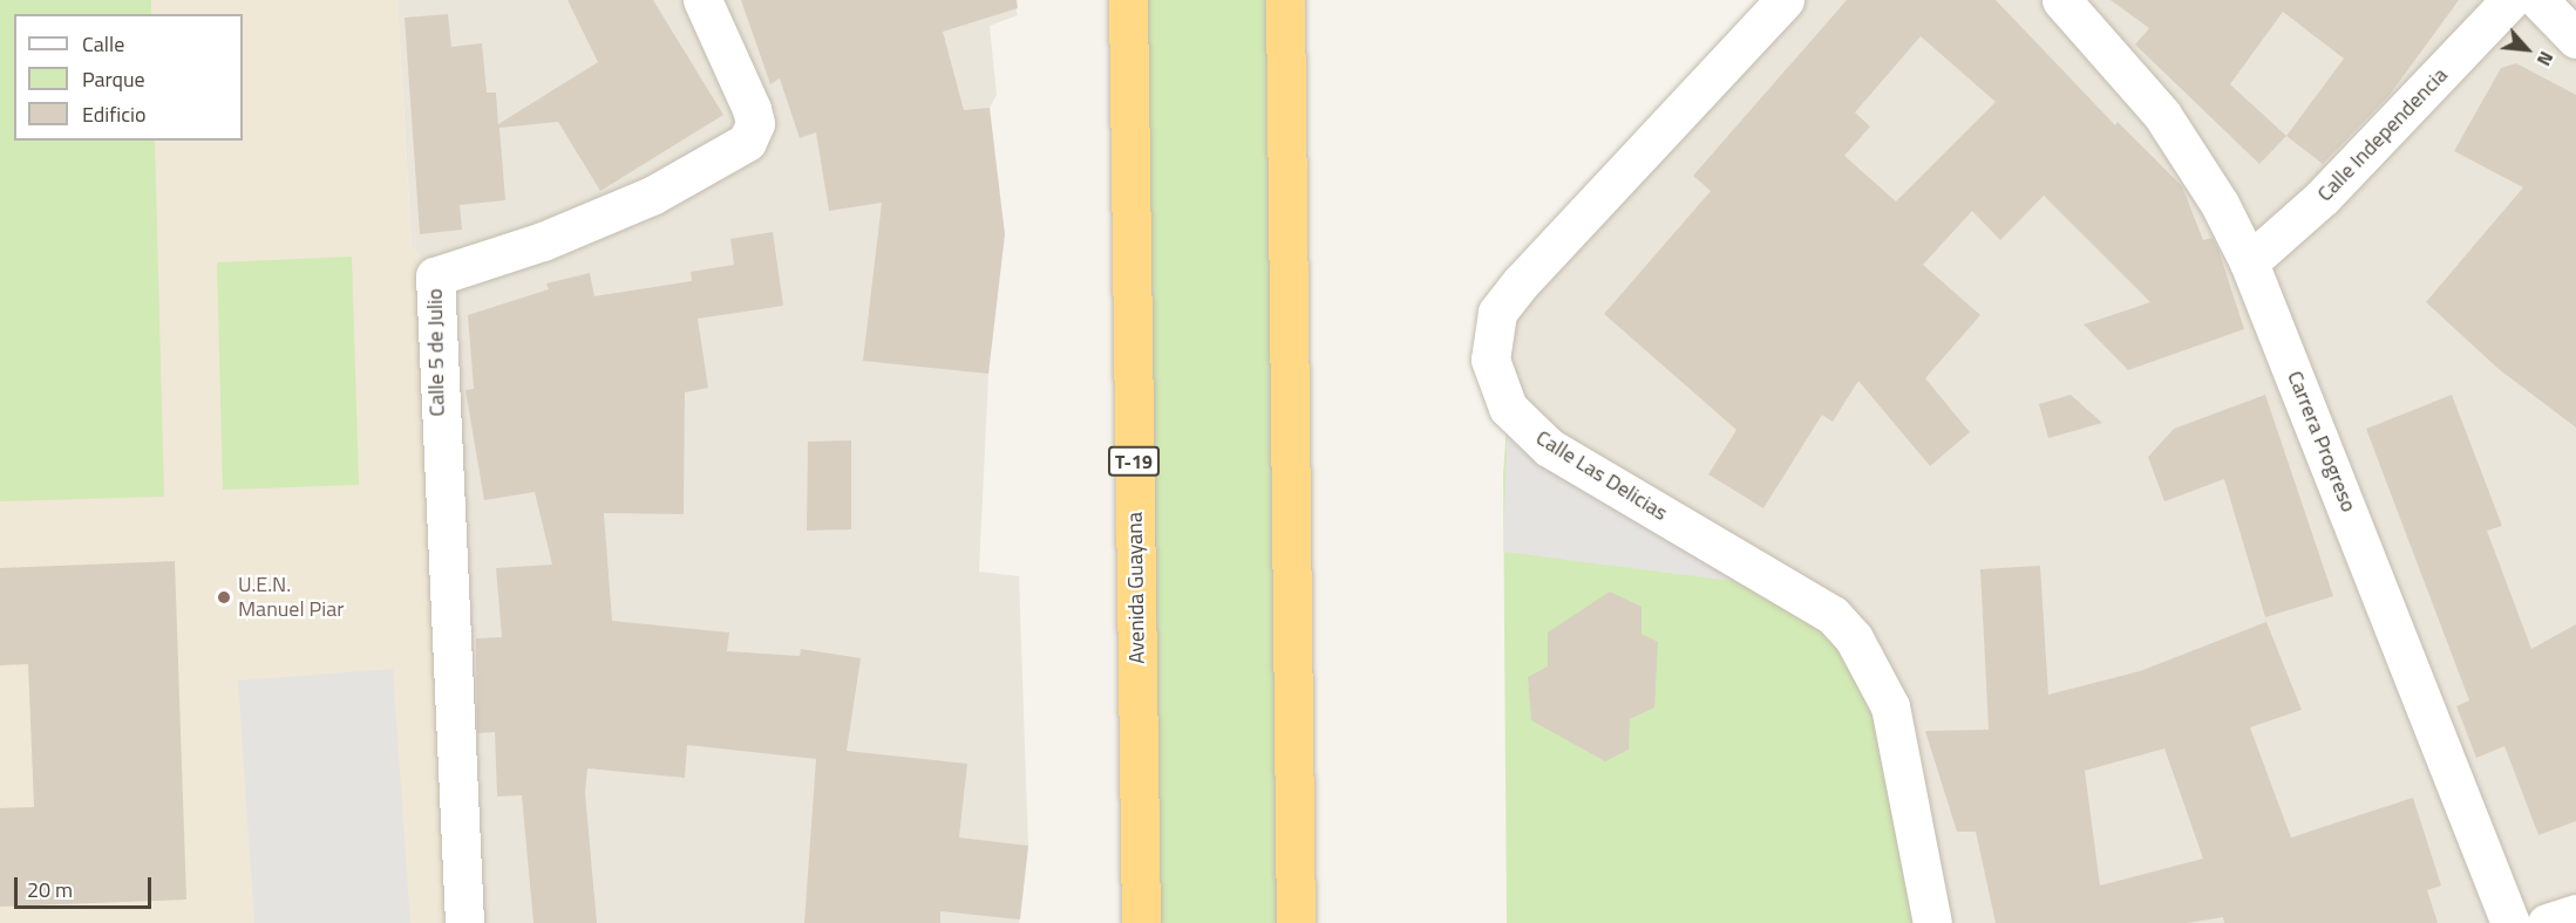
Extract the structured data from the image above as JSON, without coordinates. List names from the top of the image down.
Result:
{
  "streets": {
    "highway": ["T-19", "Avenida Guayana"],
    "street": [
      "Calle Independencia",
      "Calle 5 de Julio",
      "Carrera Progreso",
      "Calle Las Delicias"
    ]
  },
  "crossings": [
    ["Calle Independencia", "Carrera Progreso"]
  ],
  "places": ["U.E.N. Manuel Piar"],
  "legend": ["Calle", "Parque", "Edificio"],
  "scale_bar": "20 m",
  "north": "bottom right"
}
